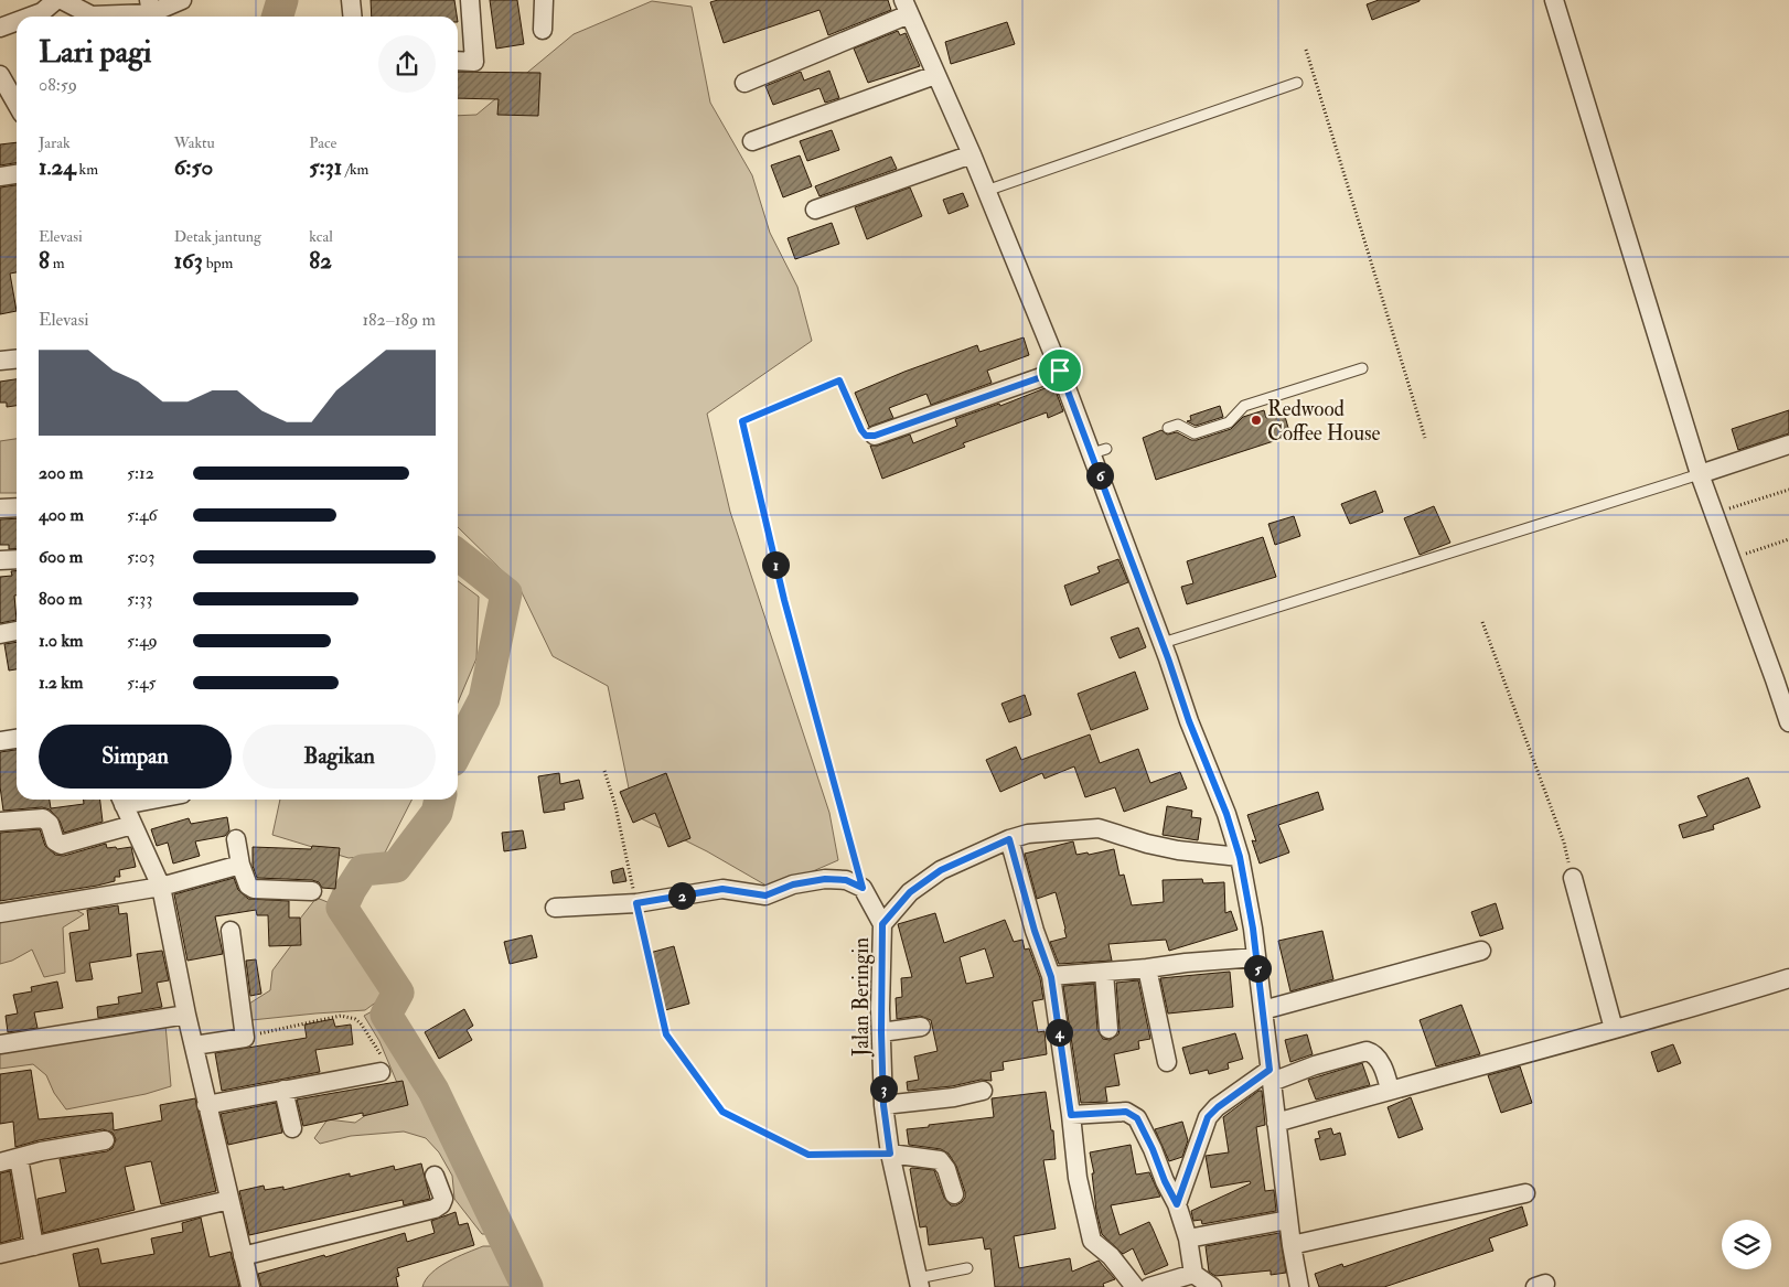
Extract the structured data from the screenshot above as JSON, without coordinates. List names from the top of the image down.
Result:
{
  "streets": {
    "street": ["Jalan Beringin"]
  },
  "places": ["Redwood Coffee House"],
  "page": {
    "heading": ["Lari pagi", "08:59"],
    "stats": [
      ["Jarak", "1.24 km"],
      ["Waktu", "6:50"],
      ["Pace", "5:31 /km"],
      ["Elevasi", "8 m"],
      ["Detak jantung", "163 bpm"],
      ["kcal", "82"]
    ],
    "chart": ["Elevasi", "182–189 m"],
    "list": [
      {
        "name": "200 m",
        "note": "5:12"
      },
      {
        "name": "400 m",
        "note": "5:46"
      },
      {
        "name": "600 m",
        "note": "5:03"
      },
      {
        "name": "800 m",
        "note": "5:33"
      },
      {
        "name": "1.0 km",
        "note": "5:49"
      },
      {
        "name": "1.2 km",
        "note": "5:45"
      }
    ],
    "pins": [
      "6",
      "1",
      "2",
      "5",
      "4",
      "3"
    ],
    "buttons": ["Simpan", "Bagikan"]
  }
}
